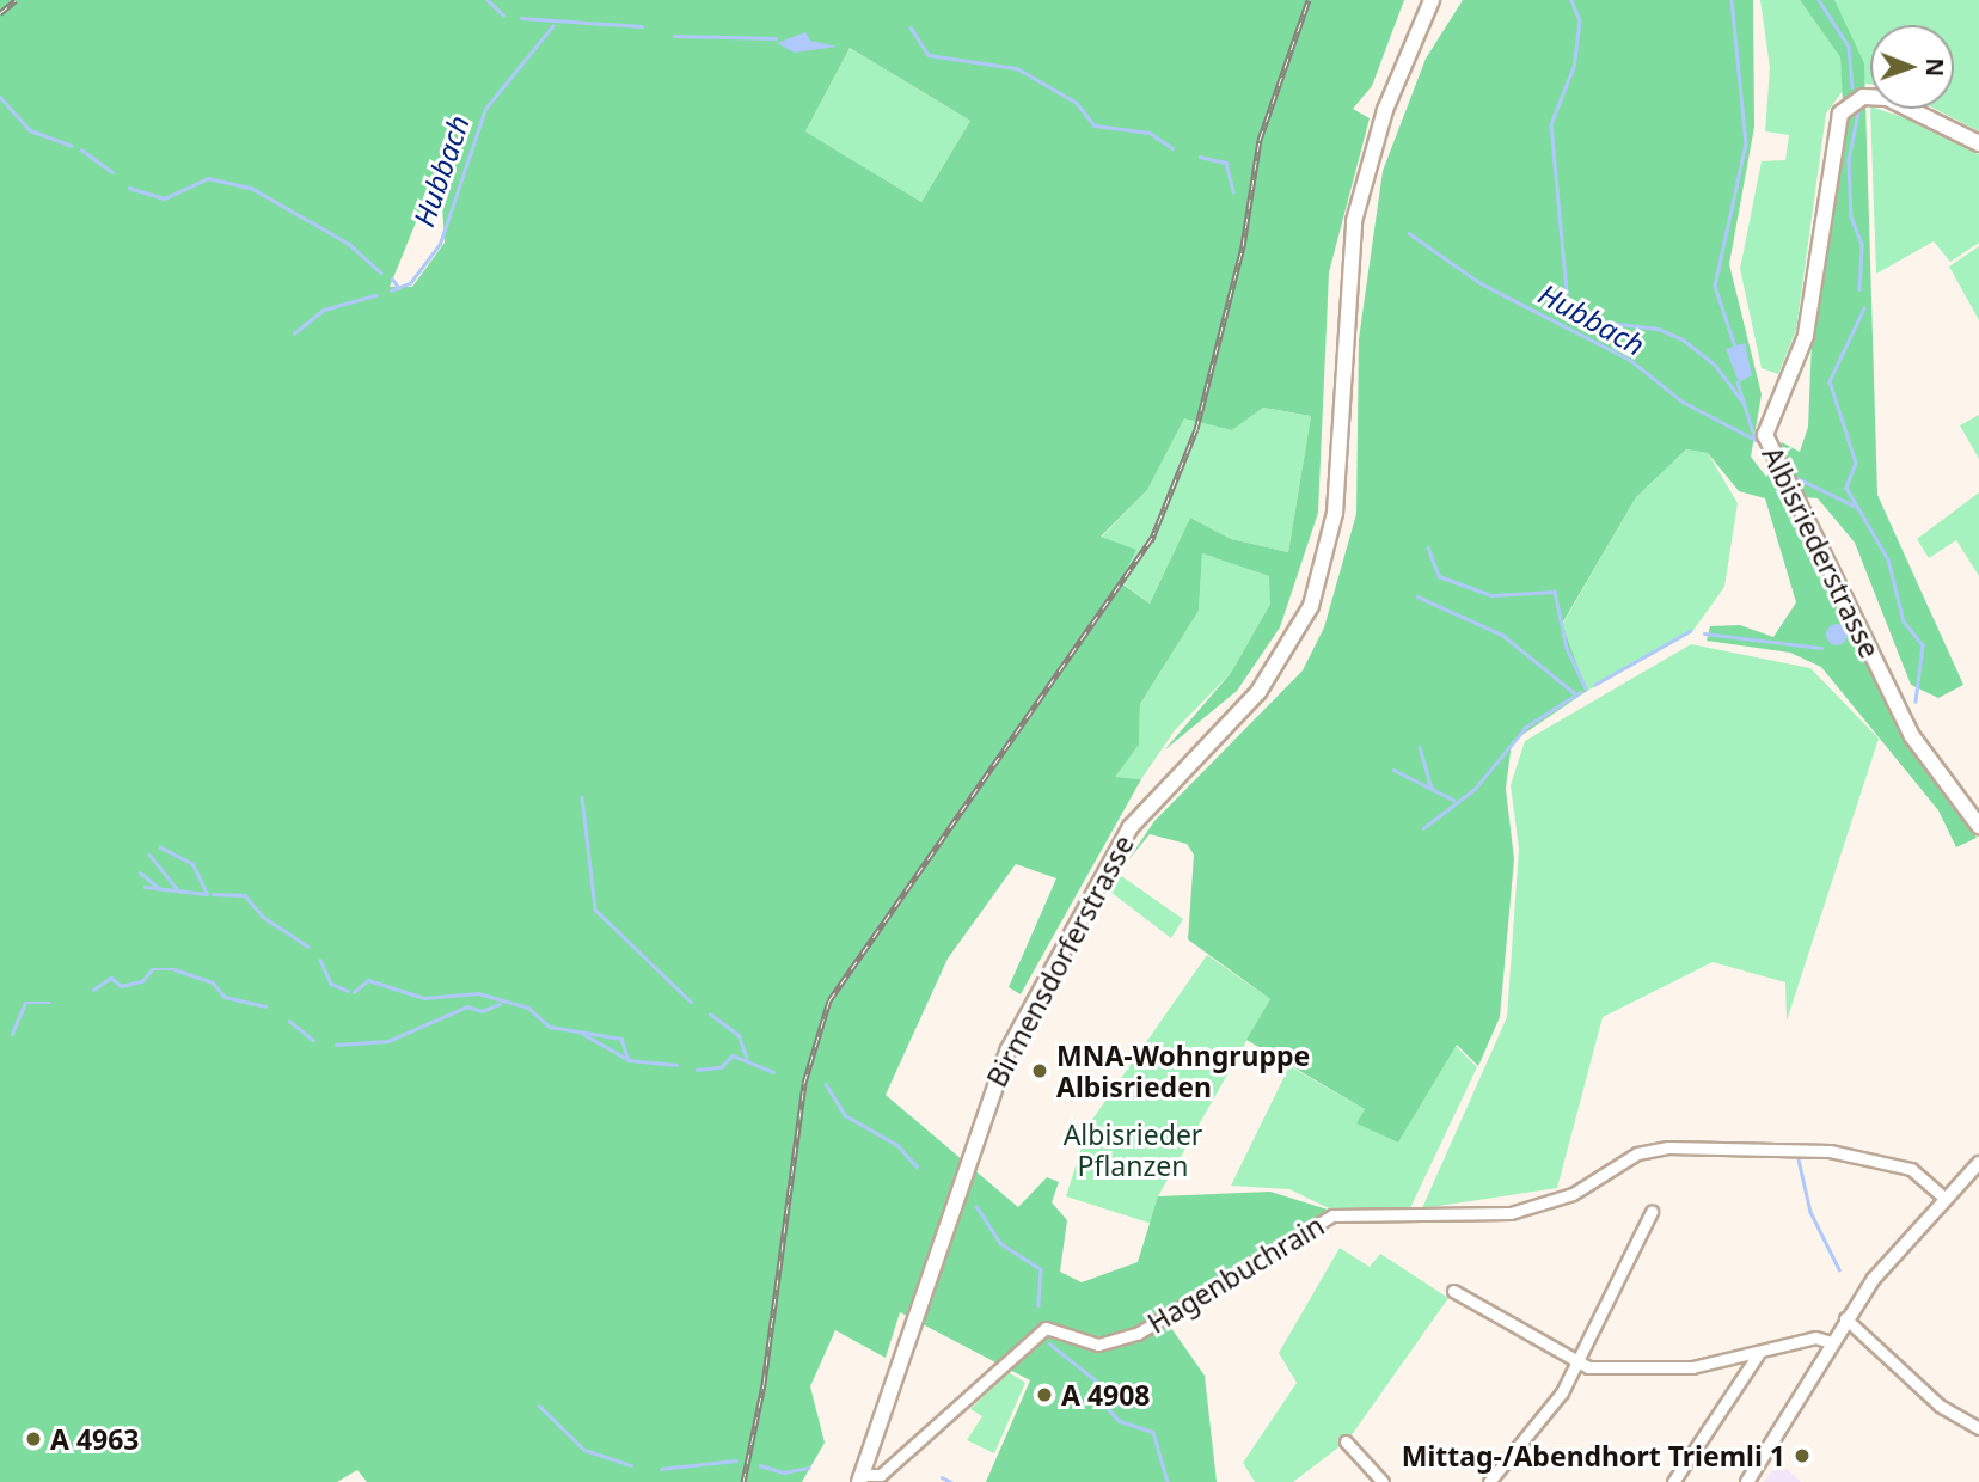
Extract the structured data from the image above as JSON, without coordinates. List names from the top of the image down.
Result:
{
  "streets": {
    "main road": ["Albisriederstrasse", "Birmensdorferstrasse"],
    "street": ["Hagenbuchrain"]
  },
  "crossings": [
    ["Birmensdorferstrasse", "Hagenbuchrain"]
  ],
  "water": ["Hubbach"],
  "parks": ["Albisrieder Pflanzen"],
  "places": [
    "MNA-Wohngruppe Albisrieden",
    "A 4908",
    "A 4963",
    "Mittag-/Abendhort Triemli 1"
  ],
  "north": "right"
}
